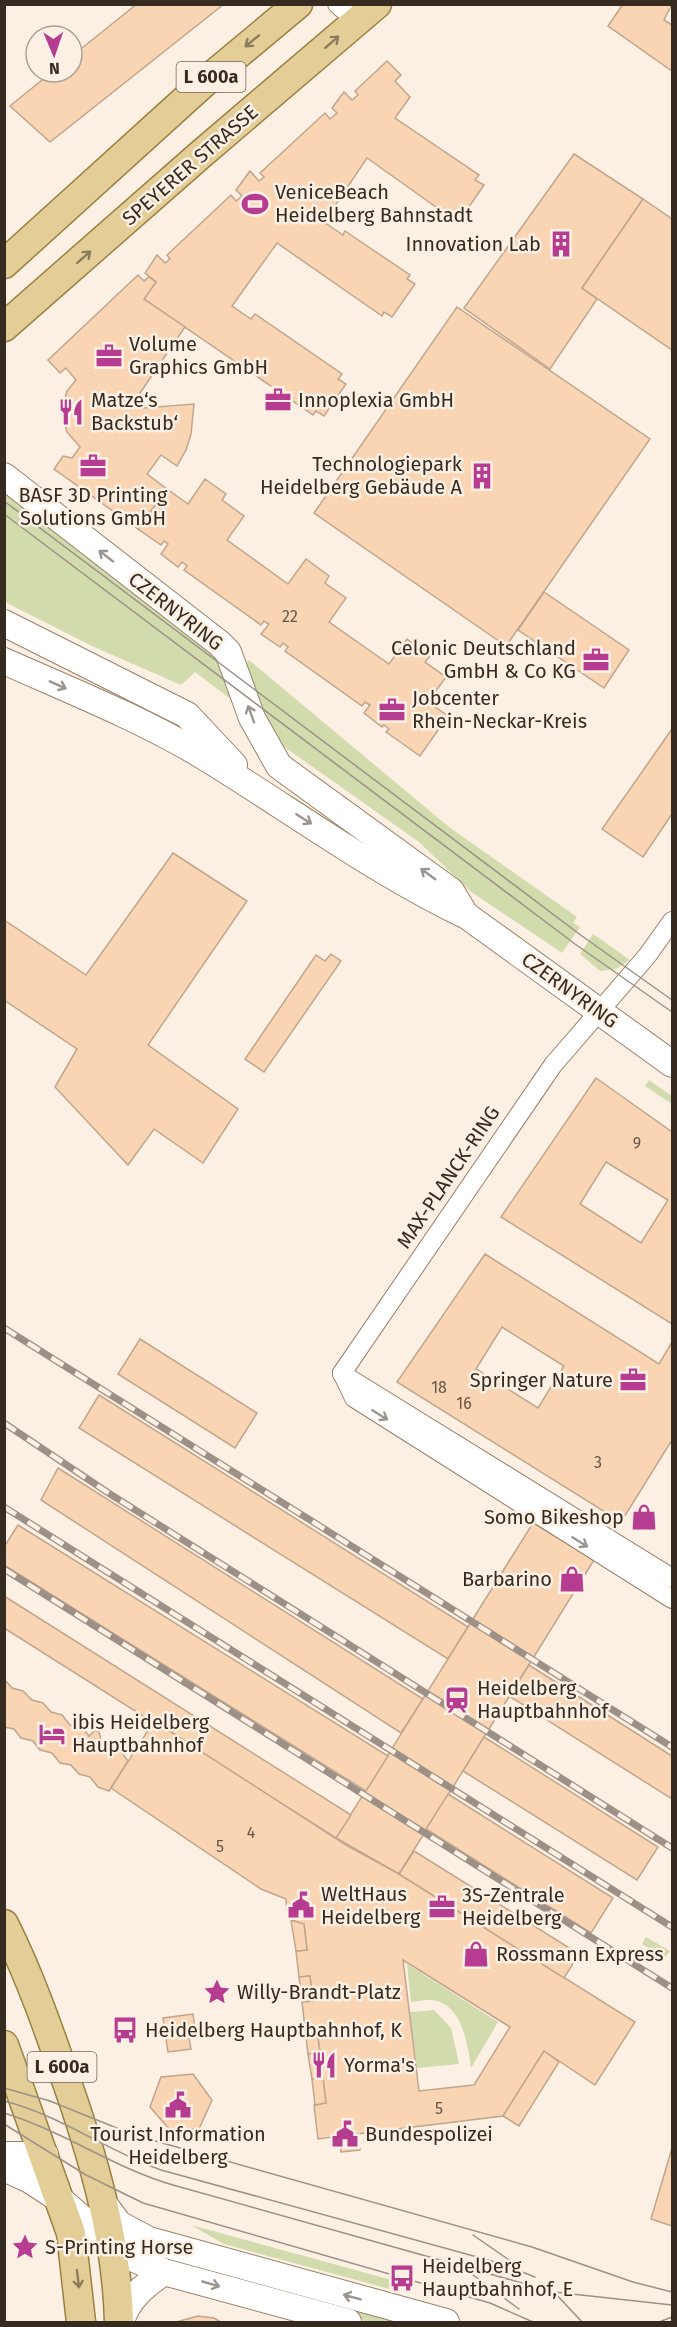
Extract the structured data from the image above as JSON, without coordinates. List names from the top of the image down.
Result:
{
  "streets": {
    "main road": ["L 600a", "SPEYERER STRASSE", "CZERNYRING"],
    "street": ["MAX-PLANCK-RING"]
  },
  "crossings": [
    ["CZERNYRING", "MAX-PLANCK-RING"]
  ],
  "places": {
    "sports": ["VeniceBeach Heidelberg Bahnstadt"],
    "building": ["Innovation Lab", "Technologiepark Heidelberg Gebäude A"],
    "office": [
      "Volume Graphics GmbH",
      "Innoplexia GmbH",
      "BASF 3D Printing Solutions GmbH",
      "Celonic Deutschland GmbH & Co KG",
      "Jobcenter Rhein-Neckar-Kreis",
      "Springer Nature",
      "3S-Zentrale Heidelberg"
    ],
    "restaurant": ["Matze‘s Backstub‘", "Yorma's"],
    "shop": ["Somo Bikeshop", "Barbarino", "Rossmann Express"],
    "station": ["Heidelberg Hauptbahnhof"],
    "hotel": ["ibis Heidelberg Hauptbahnhof"],
    "public building": ["WeltHaus Heidelberg", "Tourist Information Heidelberg", "Bundespolizei"],
    "place": ["Willy-Brandt-Platz", "S-Printing Horse"],
    "bus stop": ["Heidelberg Hauptbahnhof, K", "Heidelberg Hauptbahnhof, E"]
  },
  "house_numbers": [
    "22",
    "9",
    "18",
    "16",
    "3",
    "4",
    "5",
    "5"
  ],
  "north": "bottom"
}
